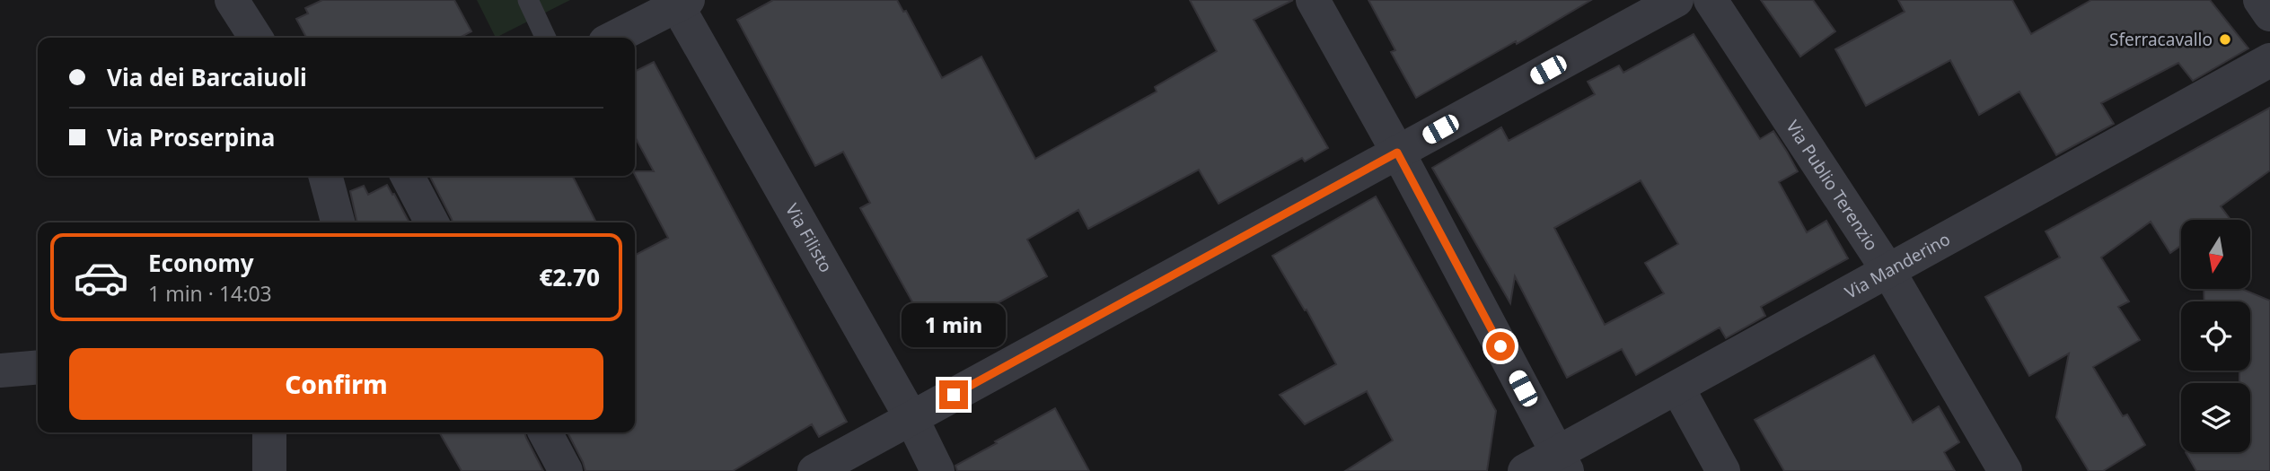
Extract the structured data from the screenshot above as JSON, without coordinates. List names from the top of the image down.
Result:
{
  "streets": {
    "street": ["Via Publio Terenzio", "Via Filisto", "Via Manderino"]
  },
  "crossings": [
    ["Via Publio Terenzio", "Via Manderino"]
  ],
  "places": ["Sferracavallo"],
  "north": "bottom",
  "page": {
    "banner": ["Via dei Barcaiuoli", "Via Proserpina"],
    "list": [
      {
        "name": "Economy",
        "note": "1 min · 14:03",
        "value": "€2.70"
      }
    ],
    "bubble": "1 min",
    "buttons": "Confirm"
  }
}
